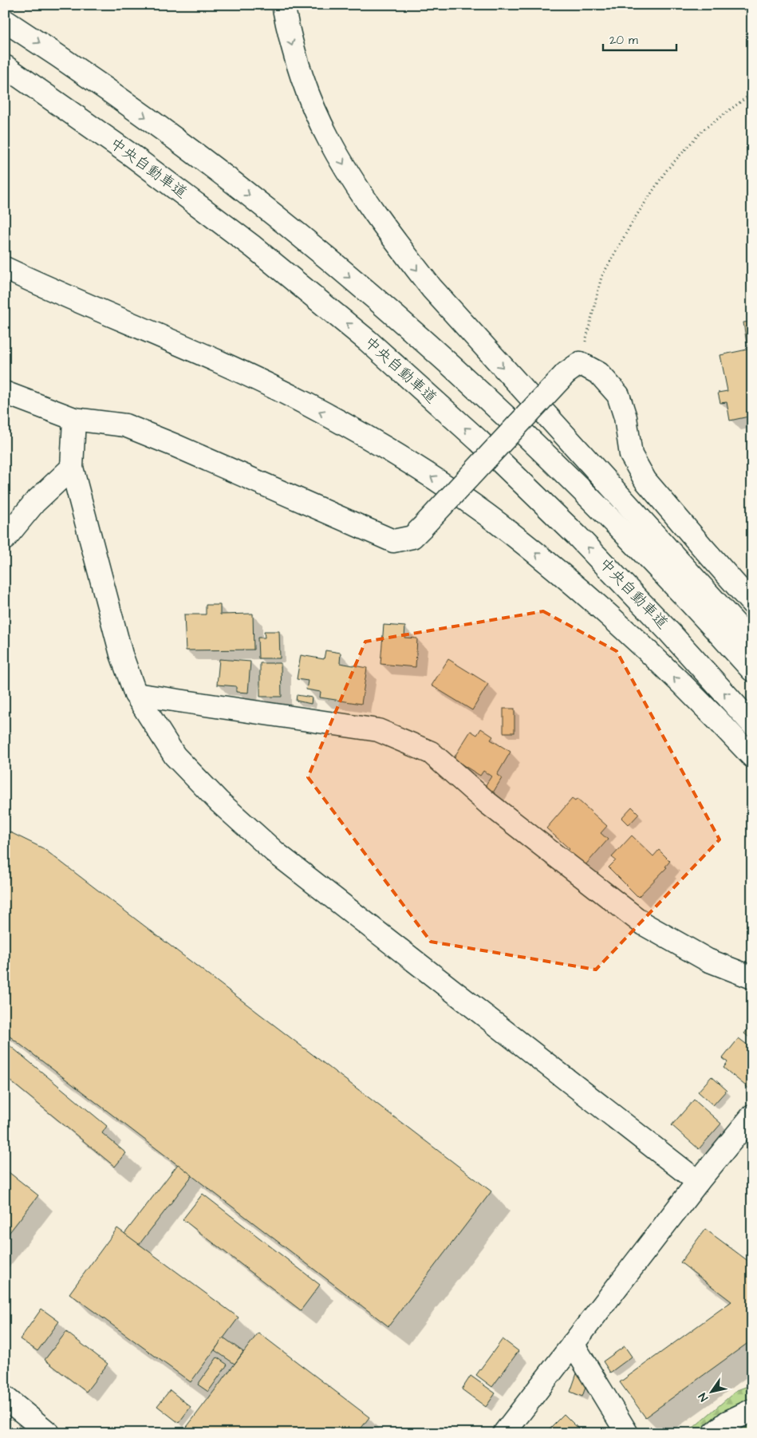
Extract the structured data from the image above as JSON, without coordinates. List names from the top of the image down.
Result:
{
  "streets": {
    "main road": ["中央自動車道"]
  },
  "scale_bar": "20 m",
  "north": "bottom left"
}
